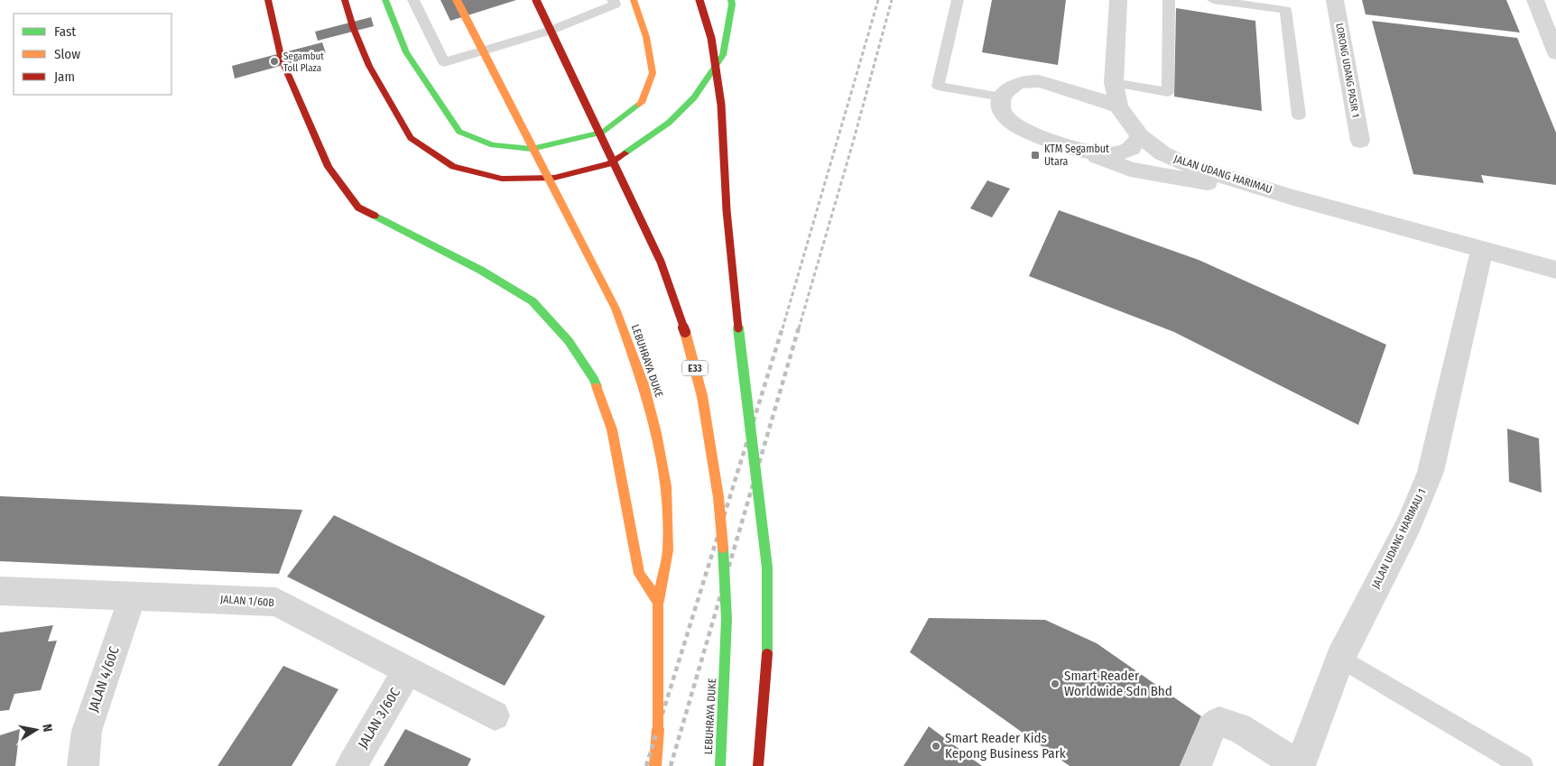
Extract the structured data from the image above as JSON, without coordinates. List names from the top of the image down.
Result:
{
  "streets": {
    "highway": ["LEBUHRAYA DUKE", "E33"],
    "street": [
      "LORONG UDANG PASIR 1",
      "JALAN UDANG HARIMAU",
      "JALAN UDANG HARIMAU 1",
      "JALAN 1/60B",
      "JALAN 4/60C",
      "JALAN 3/60C"
    ]
  },
  "crossings": [
    ["JALAN UDANG HARIMAU", "JALAN UDANG HARIMAU 1"],
    ["JALAN 1/60B", "JALAN 4/60C"],
    ["JALAN 1/60B", "JALAN 3/60C"]
  ],
  "places": {
    "other": ["Segambut Toll Plaza", "Smart Reader Worldwide Sdn Bhd", "Smart Reader Kids Kepong Business Park"],
    "transit": ["KTM Segambut Utara"]
  },
  "legend": ["Fast", "Slow", "Jam"],
  "north": "right"
}
